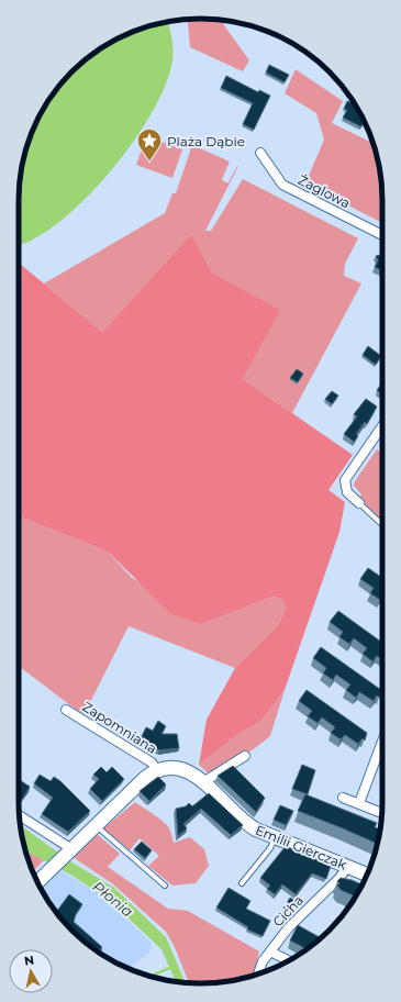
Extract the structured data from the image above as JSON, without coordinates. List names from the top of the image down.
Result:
{
  "streets": {
    "street": [
      "Żaglowa",
      "Zapomniana",
      "Emilii Gierczak",
      "Cicha"
    ]
  },
  "crossings": [
    ["Zapomniana", "Emilii Gierczak"],
    ["Emilii Gierczak", "Cicha"]
  ],
  "water": ["Płonia"],
  "places": {
    "place": ["Plaża Dąbie"]
  },
  "north": "top"
}
